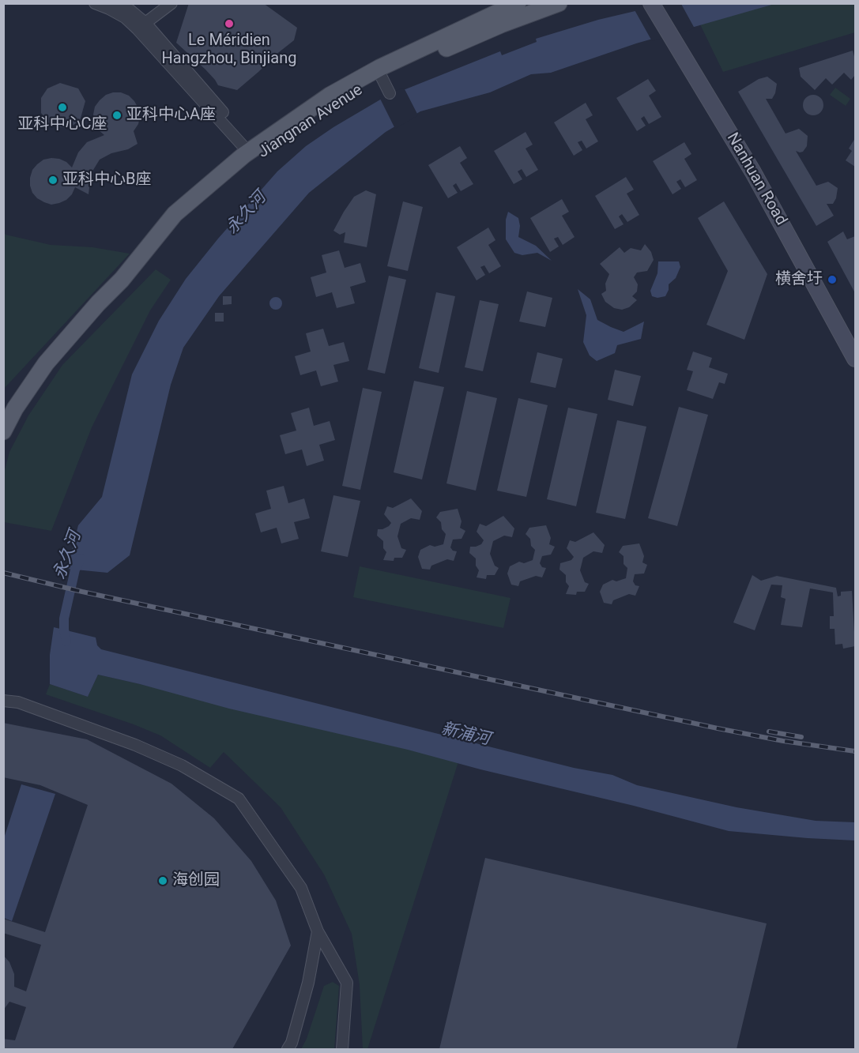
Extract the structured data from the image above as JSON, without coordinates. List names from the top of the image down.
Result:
{
  "streets": {
    "main road": ["Jiangnan Avenue", "Nanhuan Road"]
  },
  "water": ["永久河", "新浦河"],
  "places": [
    "Le Méridien Hangzhou, Binjiang",
    "亚科中心C座",
    "亚科中心A座",
    "亚科中心B座",
    "横舍圩",
    "海创园"
  ]
}
